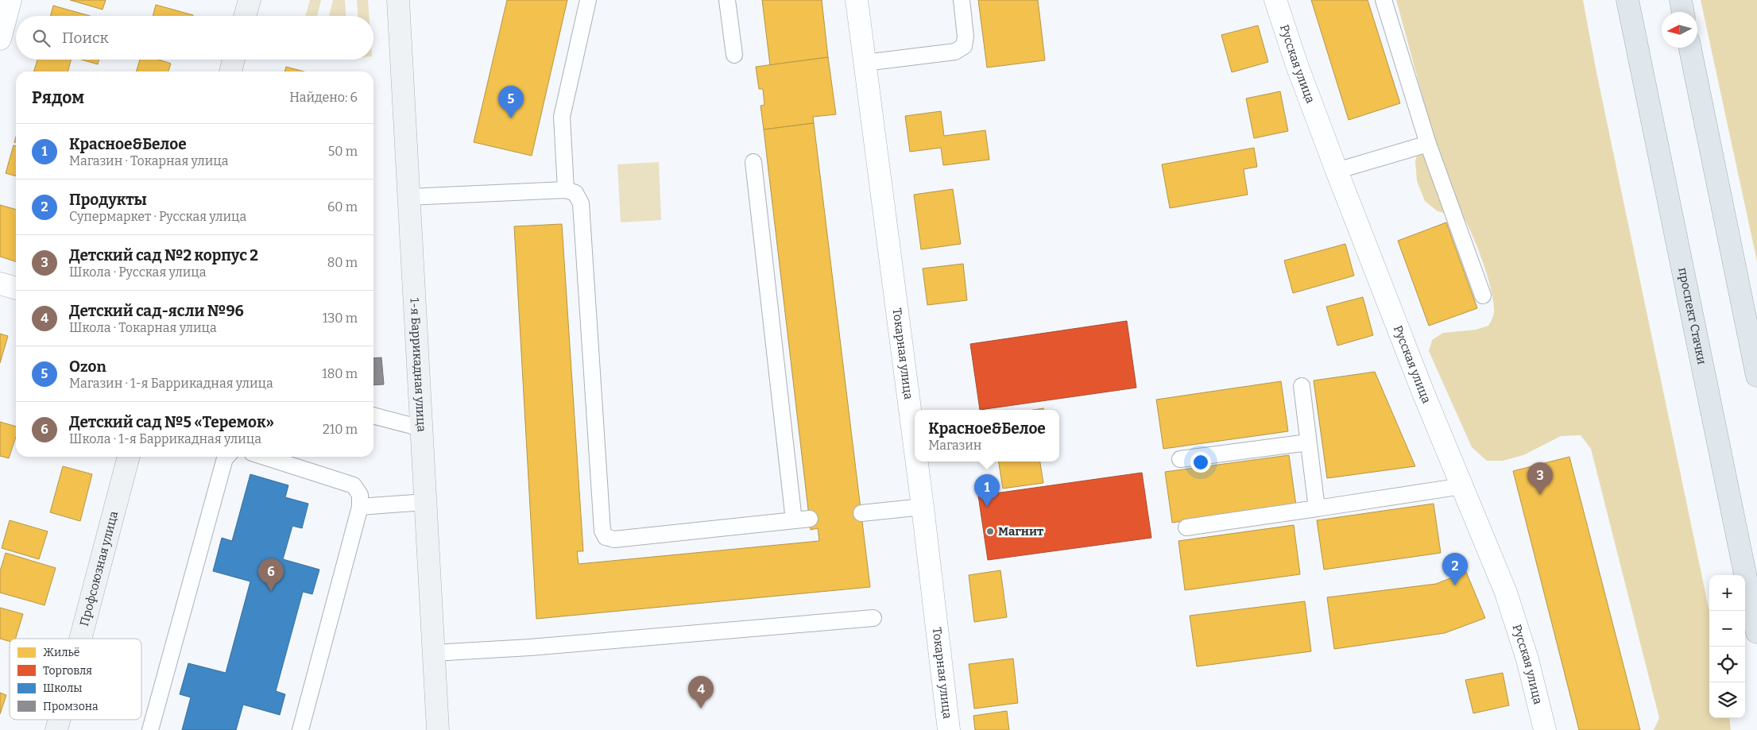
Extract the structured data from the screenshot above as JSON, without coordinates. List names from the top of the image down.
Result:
{
  "streets": {
    "main road": ["проспект Стачки"],
    "street": [
      "Русская улица",
      "Токарная улица",
      "1-я Баррикадная улица",
      "Профсоюзная улица"
    ]
  },
  "places": ["Магнит"],
  "legend": [
    "Жильё",
    "Торговля",
    "Школы",
    "Промзона"
  ],
  "north": "left",
  "page": {
    "search": "Поиск",
    "heading": ["Рядом", "Найдено: 6"],
    "pins": [
      "5",
      "3",
      "1",
      "2",
      "6",
      "4"
    ],
    "list": [
      {
        "mark": "1",
        "name": "Красное&Белое",
        "note": "Магазин · Токарная улица",
        "value": "50 m"
      },
      {
        "mark": "2",
        "name": "Продукты",
        "note": "Супермаркет · Русская улица",
        "value": "60 m"
      },
      {
        "mark": "3",
        "name": "Детский сад №2 корпус 2",
        "note": "Школа · Русская улица",
        "value": "80 m"
      },
      {
        "mark": "4",
        "name": "Детский сад-ясли №96",
        "note": "Школа · Токарная улица",
        "value": "130 m"
      },
      {
        "mark": "5",
        "name": "Ozon",
        "note": "Магазин · 1-я Баррикадная улица",
        "value": "180 m"
      },
      {
        "mark": "6",
        "name": "Детский сад №5 «Теремок»",
        "note": "Школа · 1-я Баррикадная улица",
        "value": "210 m"
      }
    ],
    "popup": ["Красное&Белое", "Магазин"],
    "map_buttons": ["+", "−"]
  }
}
